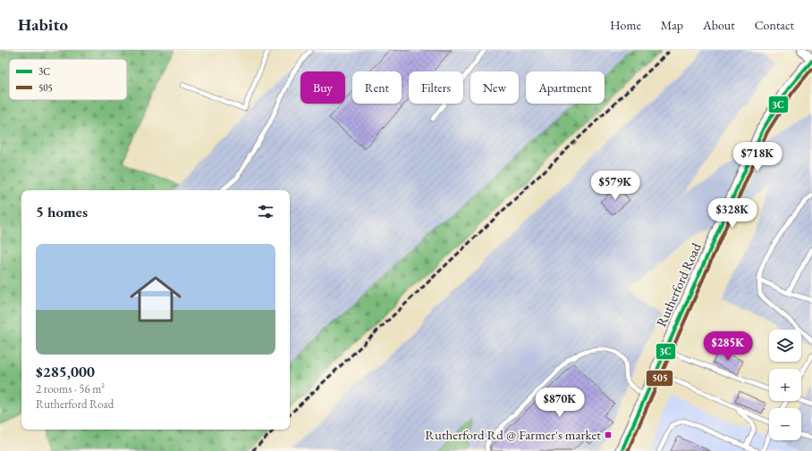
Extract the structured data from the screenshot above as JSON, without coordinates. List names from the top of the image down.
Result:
{
  "streets": {
    "street": ["Rutherford Road"]
  },
  "places": {
    "transit": ["Rutherford Rd @ Farmer's market"]
  },
  "lines": ["transit line 3C", "transit line 505"],
  "legend": ["3C", "505"],
  "page": {
    "header": "Habito",
    "nav": [
      "Home",
      "Map",
      "About",
      "Contact"
    ],
    "chip": [
      "Buy",
      "Rent",
      "Filters",
      "New",
      "Apartment"
    ],
    "price": [
      "$718K",
      "$579K",
      "$328K",
      "$285K",
      "$870K"
    ],
    "heading": "5 homes",
    "list": [
      {
        "name": "$285,000",
        "note": "2 rooms · 56 m² · Rutherford Road"
      }
    ],
    "map_buttons": ["+", "−"]
  }
}
